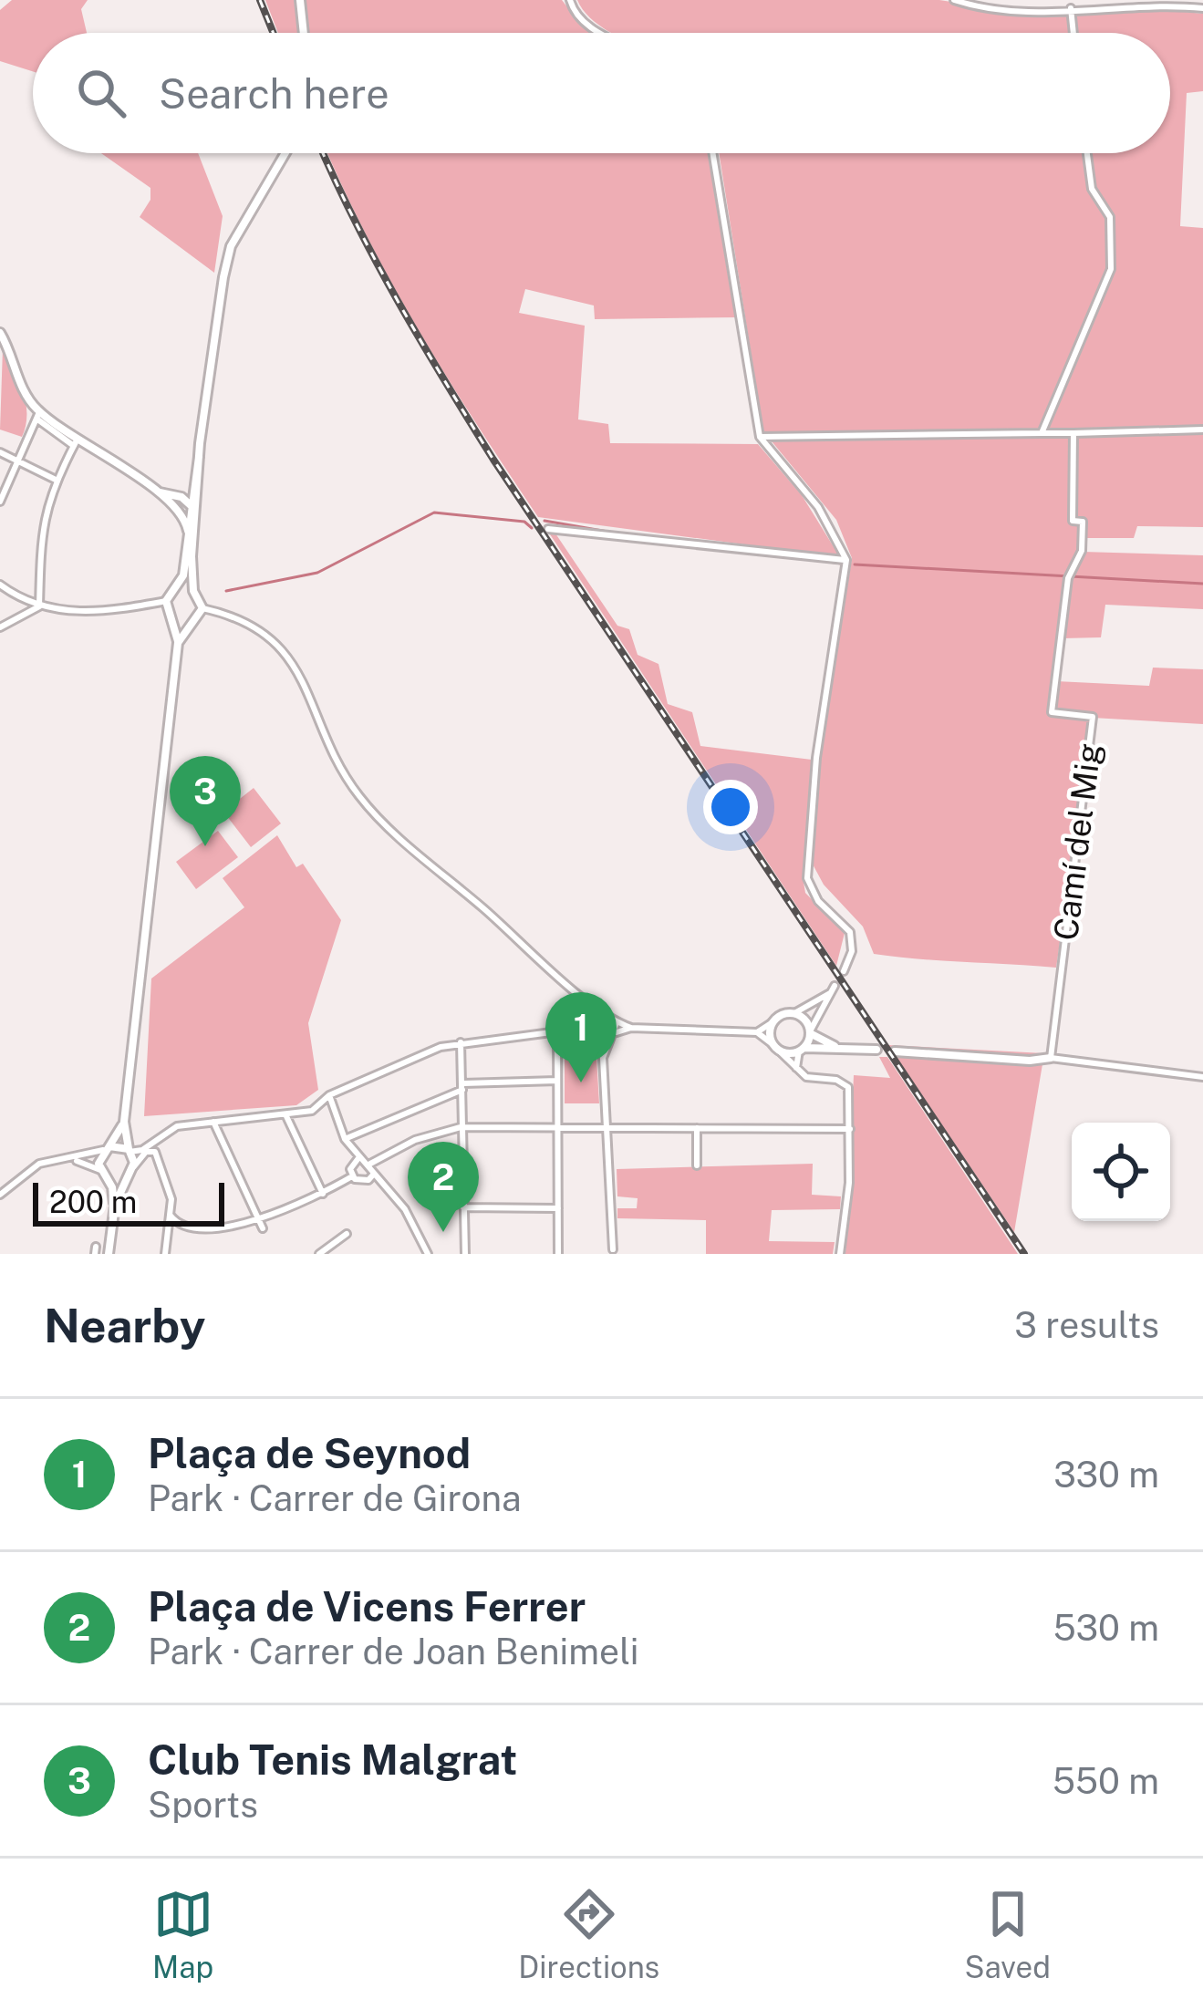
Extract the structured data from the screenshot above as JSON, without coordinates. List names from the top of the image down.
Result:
{
  "streets": {
    "street": ["Camí del Mig"]
  },
  "scale_bar": "200 m",
  "page": {
    "search": "Search here",
    "pins": ["3", "1", "2"],
    "scale": "200 m",
    "heading": ["Nearby", "3 results"],
    "list": [
      {
        "mark": "1",
        "name": "Plaça de Seynod",
        "note": "Park · Carrer de Girona",
        "value": "330 m"
      },
      {
        "mark": "2",
        "name": "Plaça de Vicens Ferrer",
        "note": "Park · Carrer de Joan Benimeli",
        "value": "530 m"
      },
      {
        "mark": "3",
        "name": "Club Tenis Malgrat",
        "note": "Sports",
        "value": "550 m"
      }
    ],
    "nav": ["Map", "Directions", "Saved"]
  }
}
